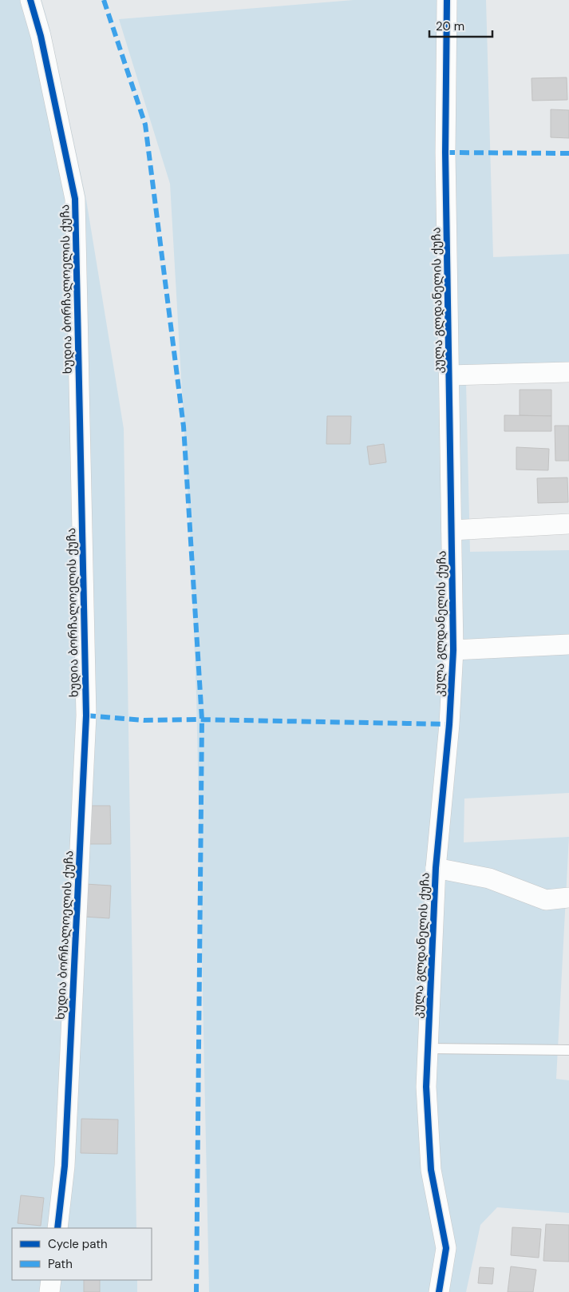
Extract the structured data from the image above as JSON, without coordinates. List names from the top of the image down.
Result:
{
  "streets": {
    "street": ["ხუდია ბორჩალოელის ქუჩა", "კულა გლდანელის ქუჩა"]
  },
  "legend": ["Cycle path", "Path"],
  "scale_bar": "20 m"
}
